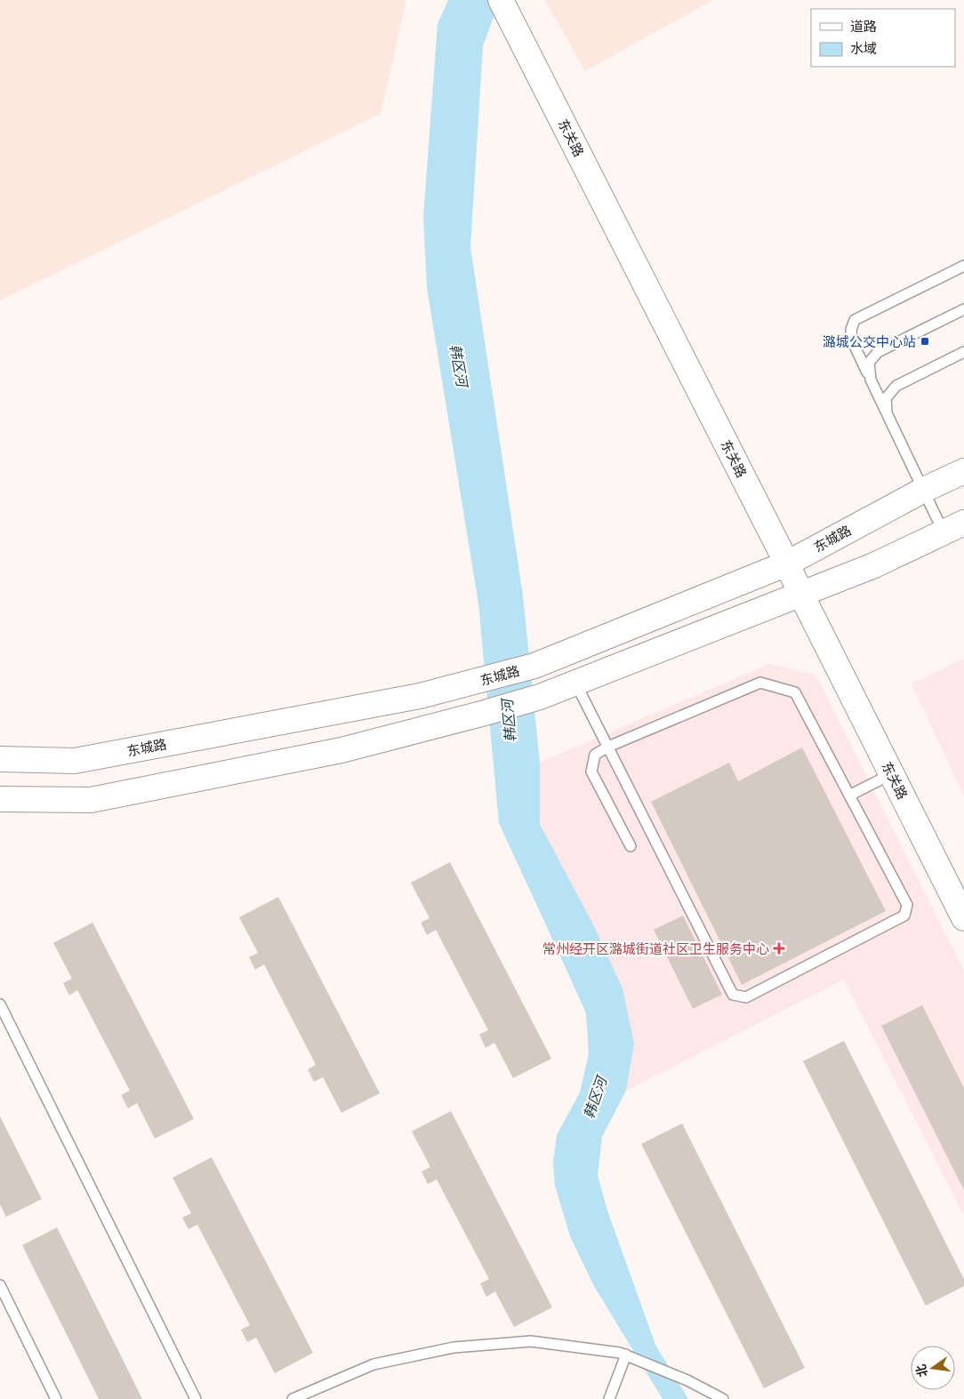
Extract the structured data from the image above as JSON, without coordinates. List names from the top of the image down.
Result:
{
  "streets": {
    "main road": ["东关路", "东城路"]
  },
  "crossings": [
    ["东关路", "东城路"]
  ],
  "water": ["韩区河"],
  "places": {
    "transit": ["潞城公交中心站"],
    "health": ["常州经开区潞城街道社区卫生服务中心"]
  },
  "legend": ["道路", "水域"],
  "north": "left"
}
